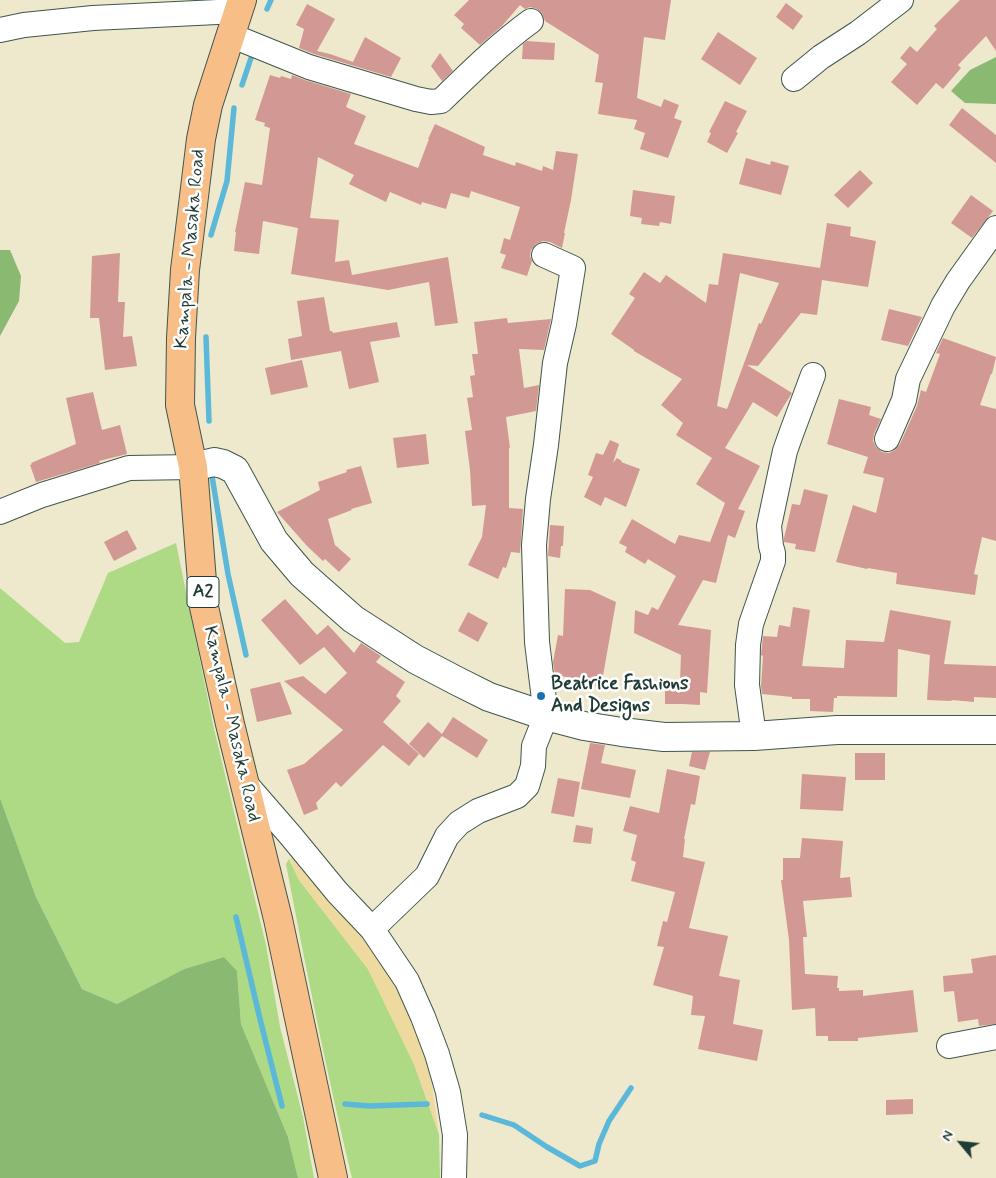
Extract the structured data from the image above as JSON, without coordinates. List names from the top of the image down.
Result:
{
  "streets": {
    "main road": ["Kampala - Masaka Road", "A2"]
  },
  "places": ["Beatrice Fashions And Designs"],
  "north": "top left"
}
